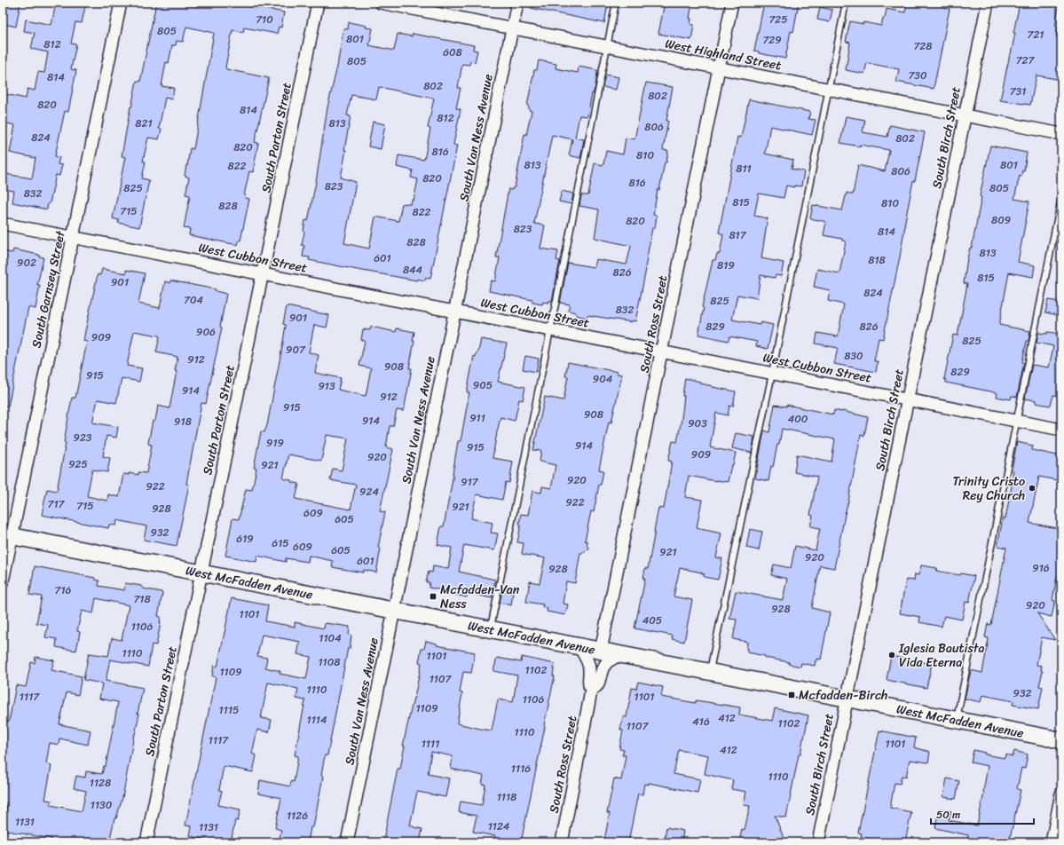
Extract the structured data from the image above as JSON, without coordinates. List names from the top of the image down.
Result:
{
  "streets": {
    "street": [
      "West Highland Street",
      "South Parton Street",
      "South Van Ness Avenue",
      "South Birch Street",
      "West Cubbon Street",
      "South Garnsey Street",
      "South Ross Street",
      "West McFadden Avenue"
    ]
  },
  "crossings": [
    ["West Highland Street", "South Van Ness Avenue"],
    ["West Highland Street", "South Birch Street"],
    ["West Highland Street", "South Ross Street"],
    ["South Parton Street", "West Cubbon Street"],
    ["South Parton Street", "West McFadden Avenue"],
    ["South Van Ness Avenue", "West Cubbon Street"],
    ["South Van Ness Avenue", "West McFadden Avenue"],
    ["South Birch Street", "West Cubbon Street"],
    ["South Birch Street", "West McFadden Avenue"],
    ["West Cubbon Street", "South Garnsey Street"],
    ["West Cubbon Street", "South Ross Street"],
    ["South Garnsey Street", "West McFadden Avenue"],
    ["South Ross Street", "West McFadden Avenue"]
  ],
  "places": {
    "other": ["Trinity Cristo Rey Church", "Iglesia Bautista Vida Eterna"],
    "transit": ["Mcfadden-Van Ness", "Mcfadden-Birch"]
  },
  "house_numbers": [
    "710",
    "725",
    "805",
    "721",
    "801",
    "729",
    "812",
    "728",
    "608",
    "727",
    "805",
    "730",
    "814",
    "802",
    "731",
    "802",
    "820",
    "814",
    "812",
    "821",
    "813",
    "806",
    "824",
    "802",
    "820",
    "816",
    "810",
    "813",
    "801",
    "822",
    "811",
    "806",
    "820",
    "816",
    "823",
    "825",
    "805",
    "832",
    "815",
    "810",
    "828",
    "715",
    "822",
    "809",
    "820",
    "823",
    "814",
    "817",
    "828",
    "813",
    "601",
    "818",
    "902",
    "819",
    "844",
    "826",
    "815",
    "901",
    "824",
    "704",
    "825",
    "832",
    "901",
    "829",
    "826",
    "906",
    "909",
    "825",
    "907",
    "830",
    "912",
    "908",
    "829",
    "915",
    "904",
    "905",
    "913",
    "914",
    "912",
    "915",
    "908",
    "911",
    "400",
    "914",
    "918",
    "903",
    "923",
    "919",
    "914",
    "915",
    "909",
    "920",
    "925",
    "921",
    "920",
    "917",
    "922",
    "924",
    "922",
    "717",
    "715",
    "921",
    "928",
    "609",
    "605",
    "932",
    "619",
    "615",
    "609",
    "605",
    "921",
    "920",
    "601",
    "916",
    "928",
    "716",
    "718",
    "920",
    "928",
    "1101",
    "405",
    "1106",
    "1104",
    "1110",
    "1101",
    "1108",
    "1102",
    "1109",
    "1107",
    "1110",
    "932",
    "1117",
    "1101",
    "1106",
    "1109",
    "1115",
    "412",
    "1114",
    "416",
    "1102",
    "1107",
    "1110",
    "1117",
    "1111",
    "1101",
    "412",
    "1116",
    "1110",
    "1128",
    "1118",
    "1130",
    "1126",
    "1131",
    "1124",
    "1131"
  ],
  "scale_bar": "50 m"
}
